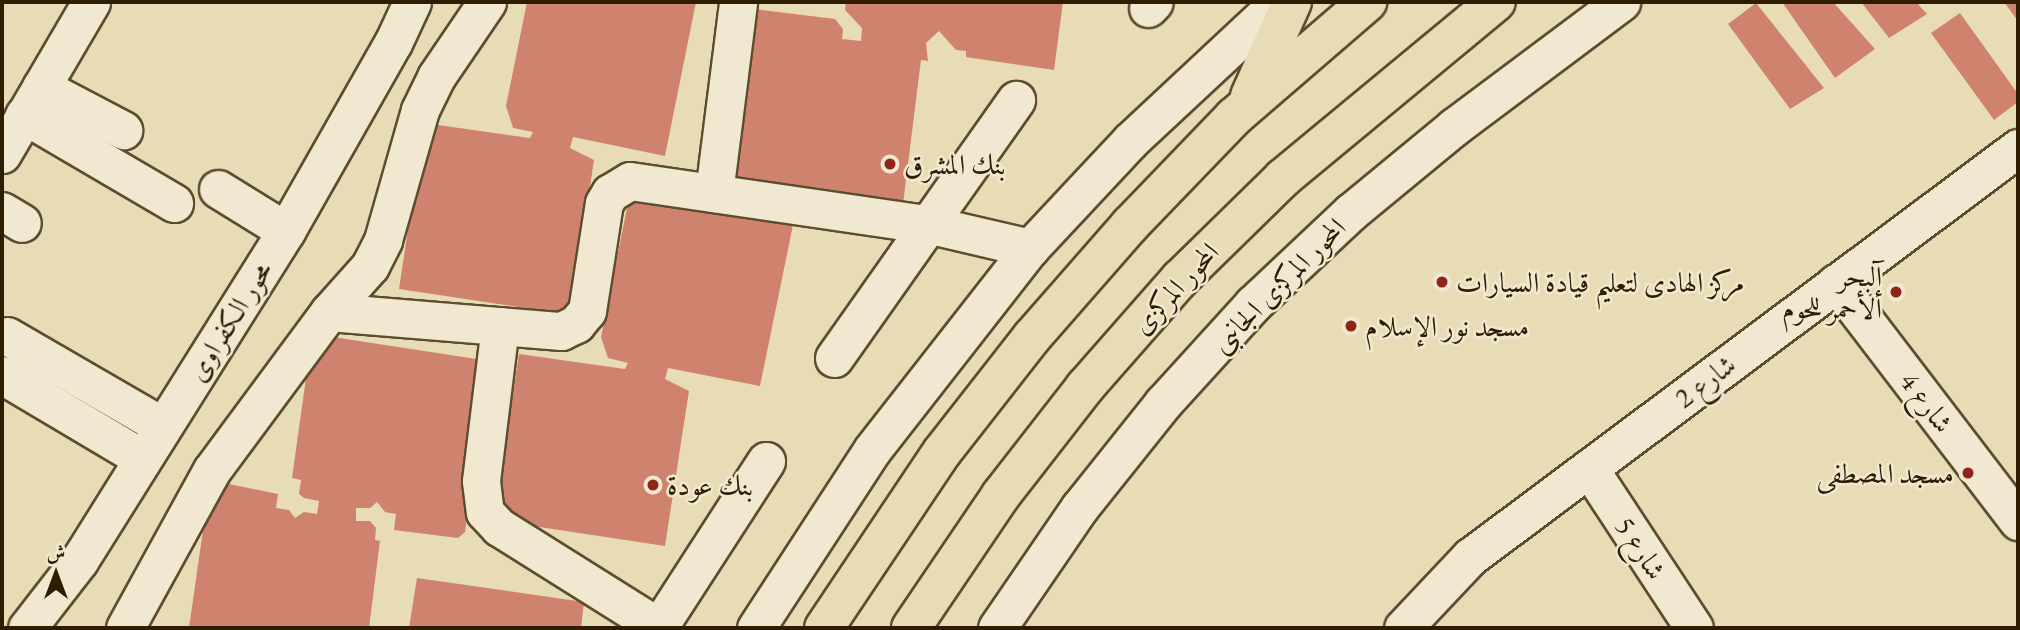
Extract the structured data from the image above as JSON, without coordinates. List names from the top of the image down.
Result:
{
  "streets": {
    "main road": ["المحور المركزى"],
    "street": [
      "المحور المركزى الجانبى",
      "محور الكفراوى",
      "شارع 2",
      "شارع 4",
      "شارع 5"
    ]
  },
  "crossings": [
    ["شارع 2", "شارع 4"],
    ["شارع 2", "شارع 5"]
  ],
  "places": [
    "بنك المشرق",
    "مركز الهادى لتعليم قيادة السيارات",
    "آلبحر ألأحمر للحوم",
    "مسجد نور الإسلام",
    "مسجد المصطفى",
    "بنك عودة"
  ],
  "north": "top"
}
